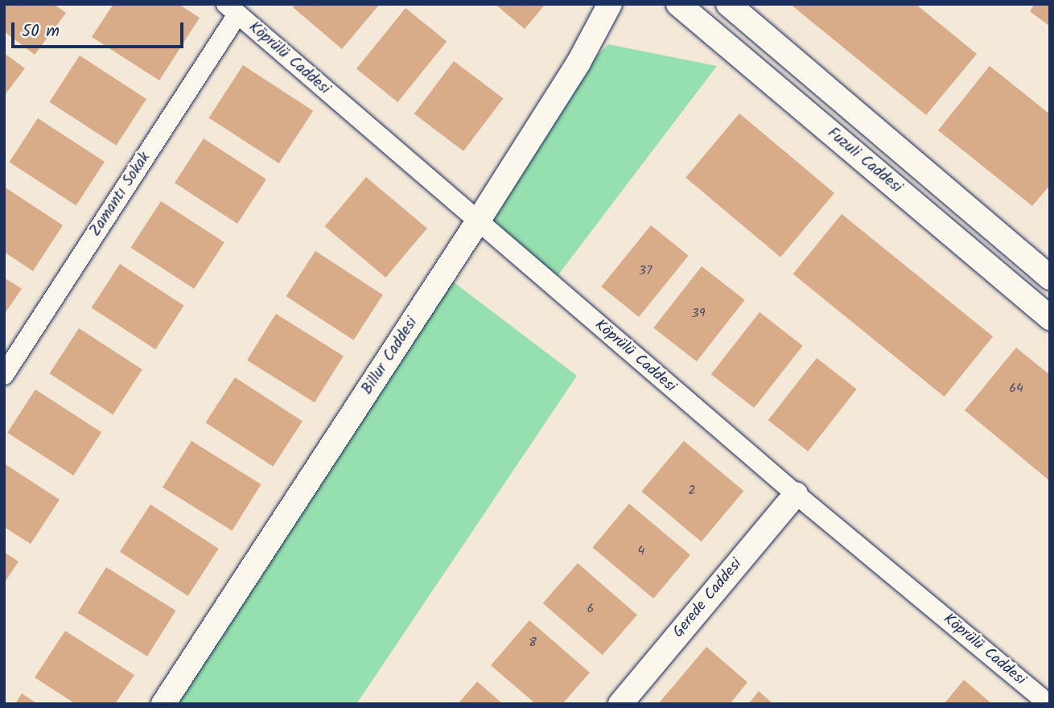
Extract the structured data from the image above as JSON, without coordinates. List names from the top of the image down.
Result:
{
  "streets": {
    "street": [
      "Köprülü Caddesi",
      "Fuzuli Caddesi",
      "Zamantı Sokak",
      "Billur Caddesi",
      "Gerede Caddesi"
    ]
  },
  "crossings": [
    ["Köprülü Caddesi", "Zamantı Sokak"],
    ["Köprülü Caddesi", "Billur Caddesi"],
    ["Köprülü Caddesi", "Gerede Caddesi"]
  ],
  "house_numbers": [
    "37",
    "39",
    "64",
    "2",
    "4",
    "6",
    "8"
  ],
  "scale_bar": "50 m"
}
